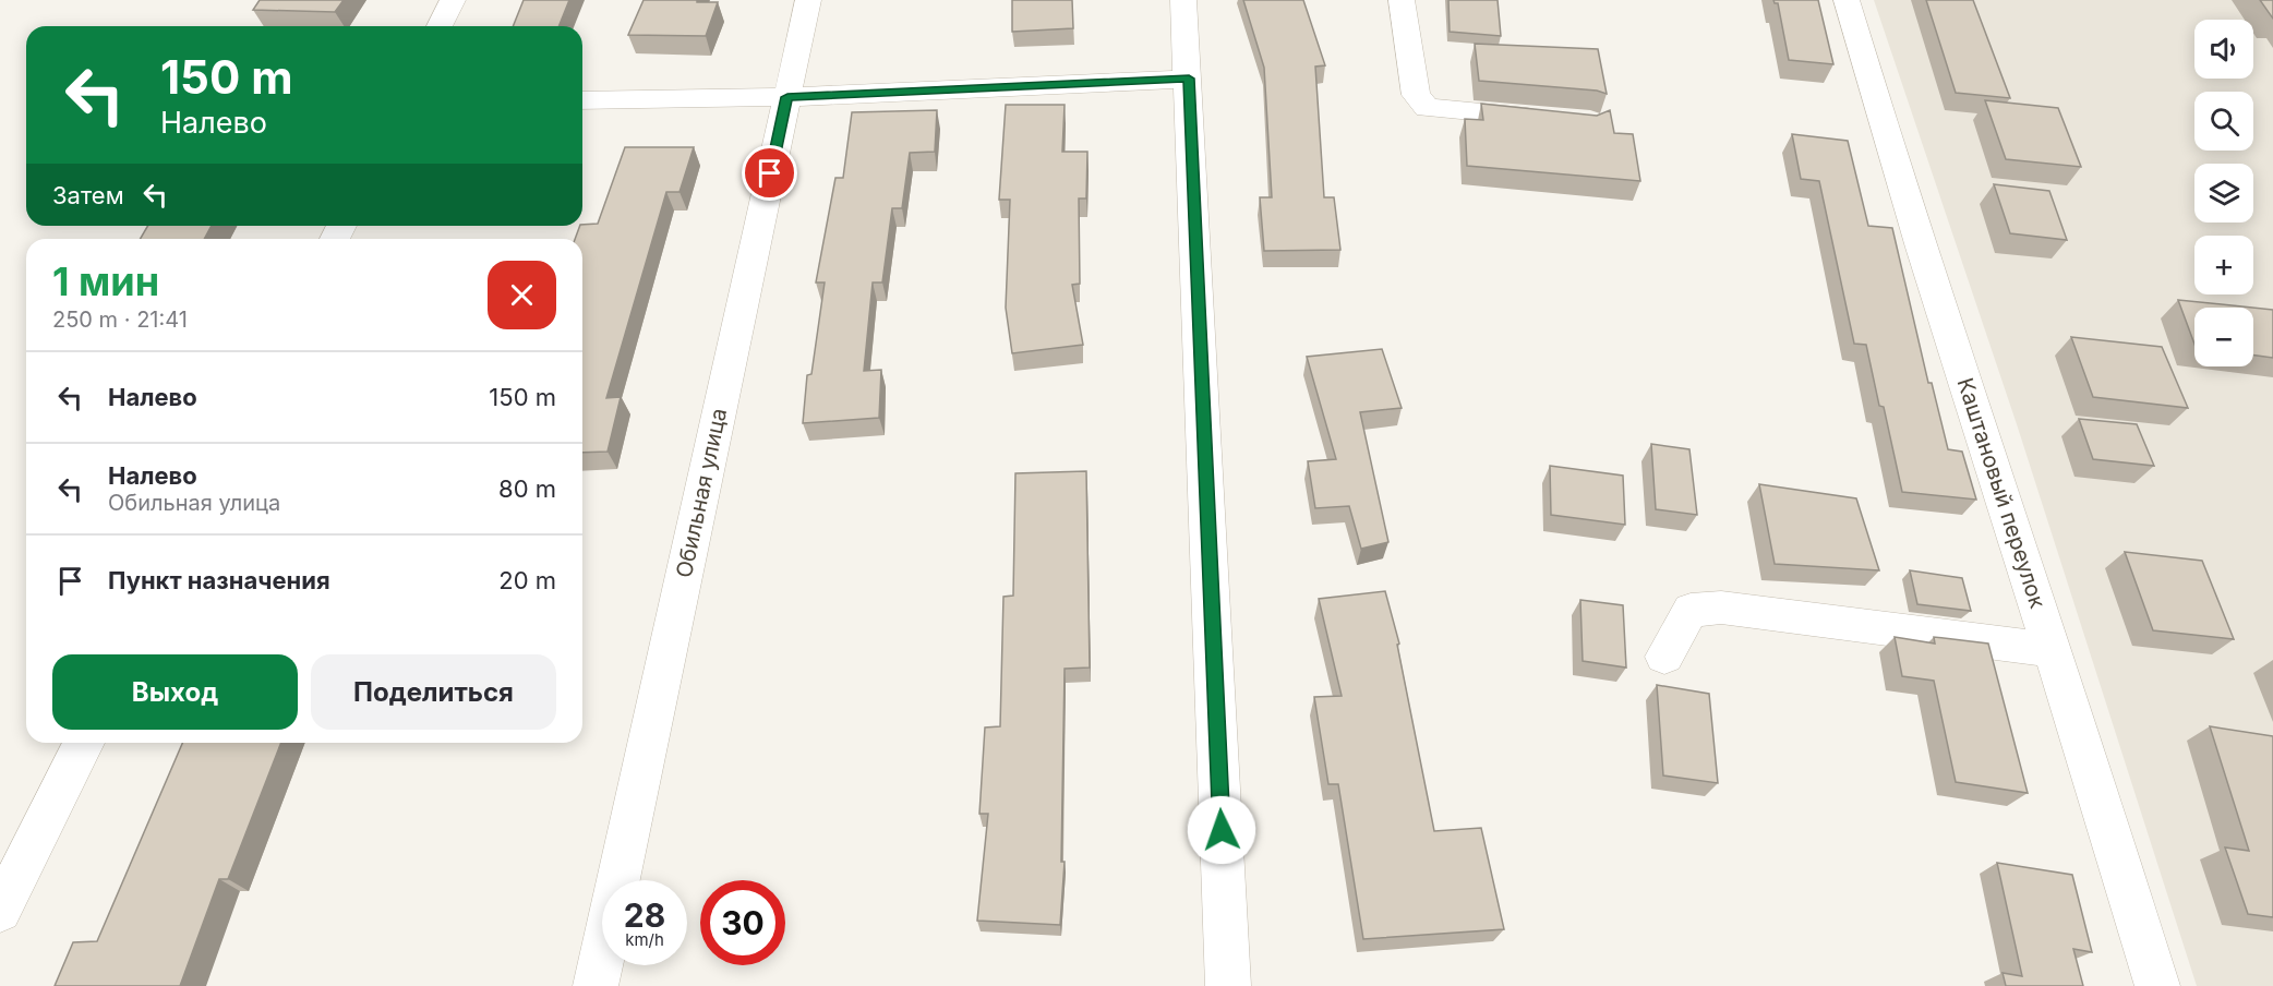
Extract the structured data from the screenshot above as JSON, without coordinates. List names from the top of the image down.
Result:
{
  "streets": {
    "street": ["Обильная улица", "Каштановый переулок"]
  },
  "page": {
    "map_buttons": ["+", "−"],
    "turn": ["150 m", "Налево"],
    "then": "Затем",
    "heading": ["1 мин", "250 m · 21:41"],
    "list": [
      {
        "name": "Налево",
        "value": "150 m"
      },
      {
        "name": "Налево",
        "note": "Обильная улица",
        "value": "80 m"
      },
      {
        "name": "Пункт назначения",
        "value": "20 m"
      }
    ],
    "buttons": ["Выход", "Поделиться"],
    "speed": "28 km/h",
    "limit": "30"
  }
}
